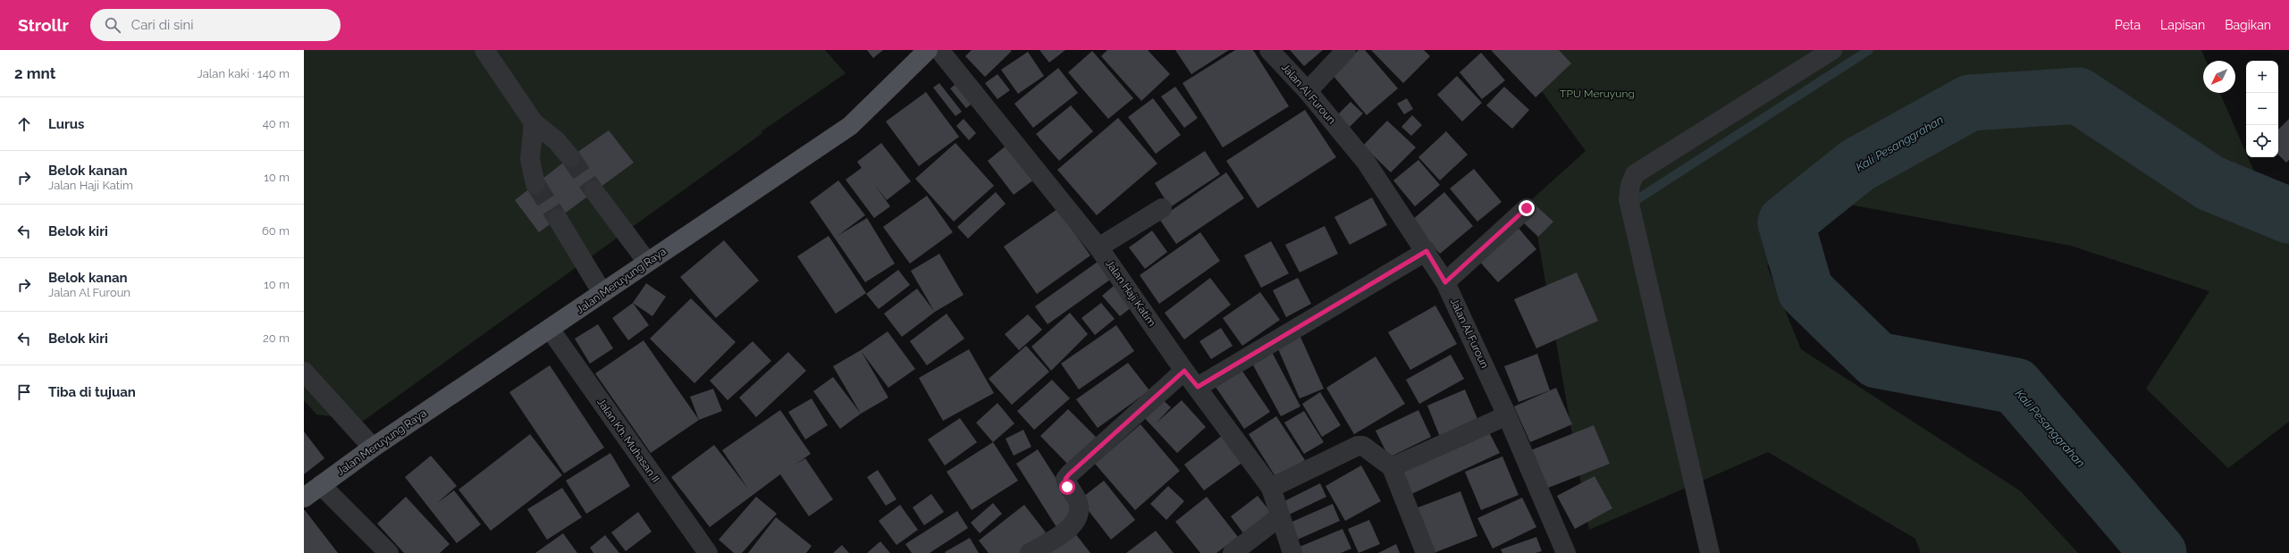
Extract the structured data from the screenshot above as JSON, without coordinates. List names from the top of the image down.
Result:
{
  "streets": {
    "main road": ["Jalan Meruyung Raya"],
    "street": ["Jalan Al Furoun", "Jalan Haji Katim", "Jalan Kh. Muhasan II"]
  },
  "crossings": [
    ["Jalan Meruyung Raya", "Jalan Kh. Muhasan II"]
  ],
  "water": ["Kali Pesanggrahan"],
  "parks": ["TPU Meruyung"],
  "north": "bottom left",
  "page": {
    "header": "Strollr",
    "search": "Cari di sini",
    "nav": ["Peta", "Lapisan", "Bagikan"],
    "heading": ["2 mnt", "Jalan kaki · 140 m"],
    "map_buttons": ["+", "−"],
    "list": [
      ["Lurus", "40 m"],
      ["Belok kanan", "Jalan Haji Katim", "10 m"],
      ["Belok kiri", "60 m"],
      ["Belok kanan", "Jalan Al Furoun", "10 m"],
      ["Belok kiri", "20 m"],
      "Tiba di tujuan"
    ]
  }
}
